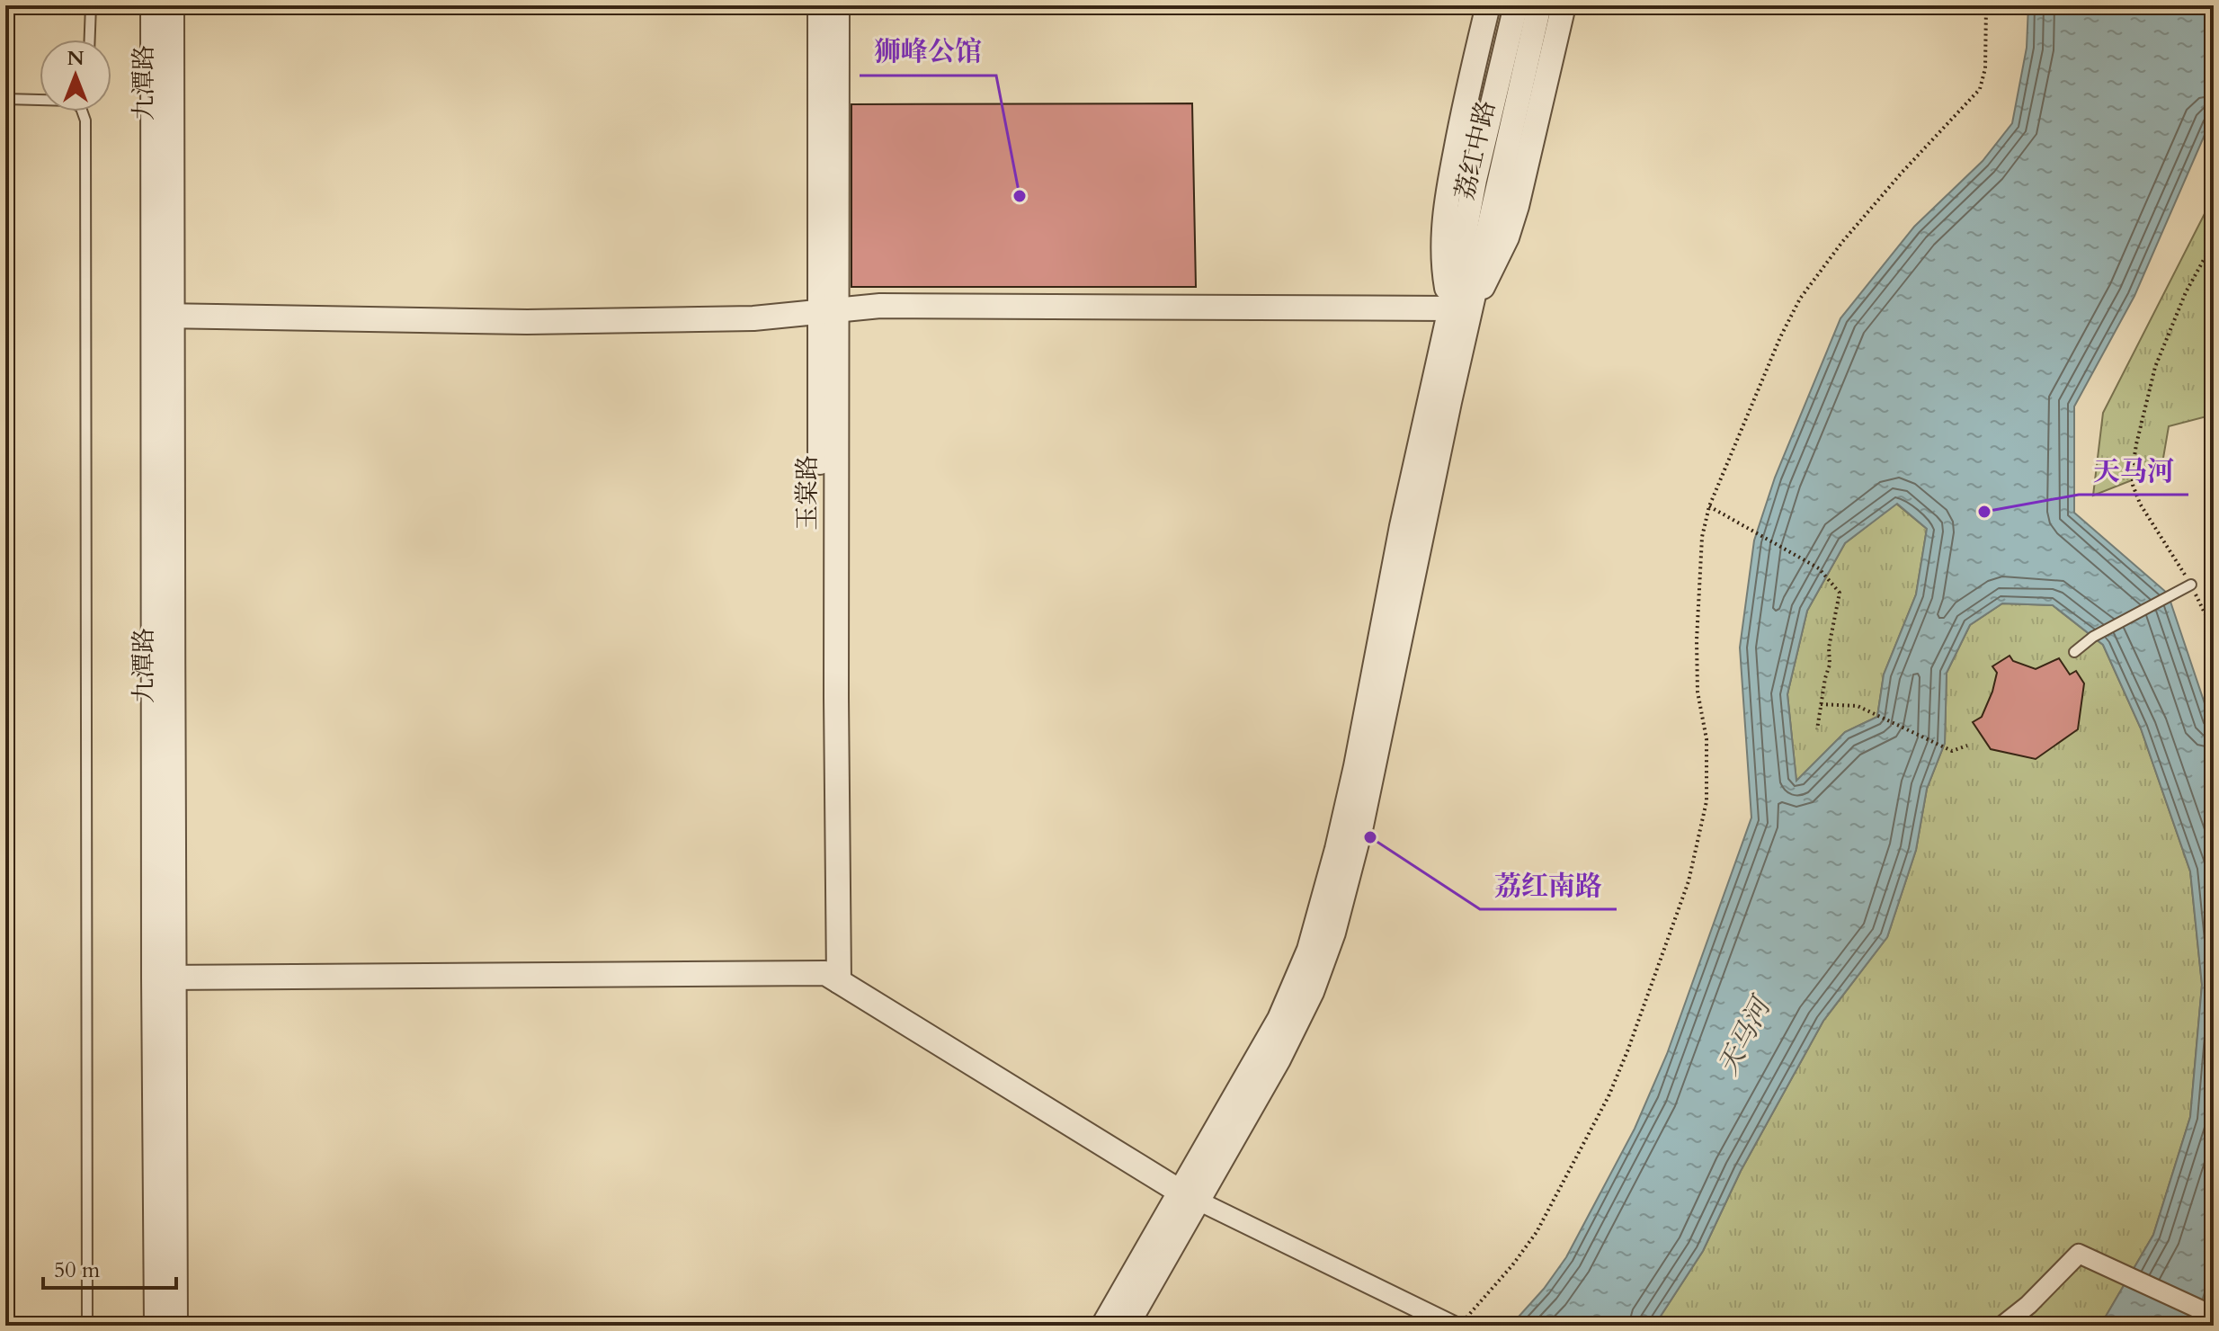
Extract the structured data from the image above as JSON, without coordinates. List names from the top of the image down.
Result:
{
  "streets": {
    "street": ["九潭路", "荔红中路", "玉棠路"]
  },
  "water": ["天马河"],
  "places": ["狮峰公馆", "天马河", "荔红南路"],
  "scale_bar": "50 m",
  "north": "top"
}
